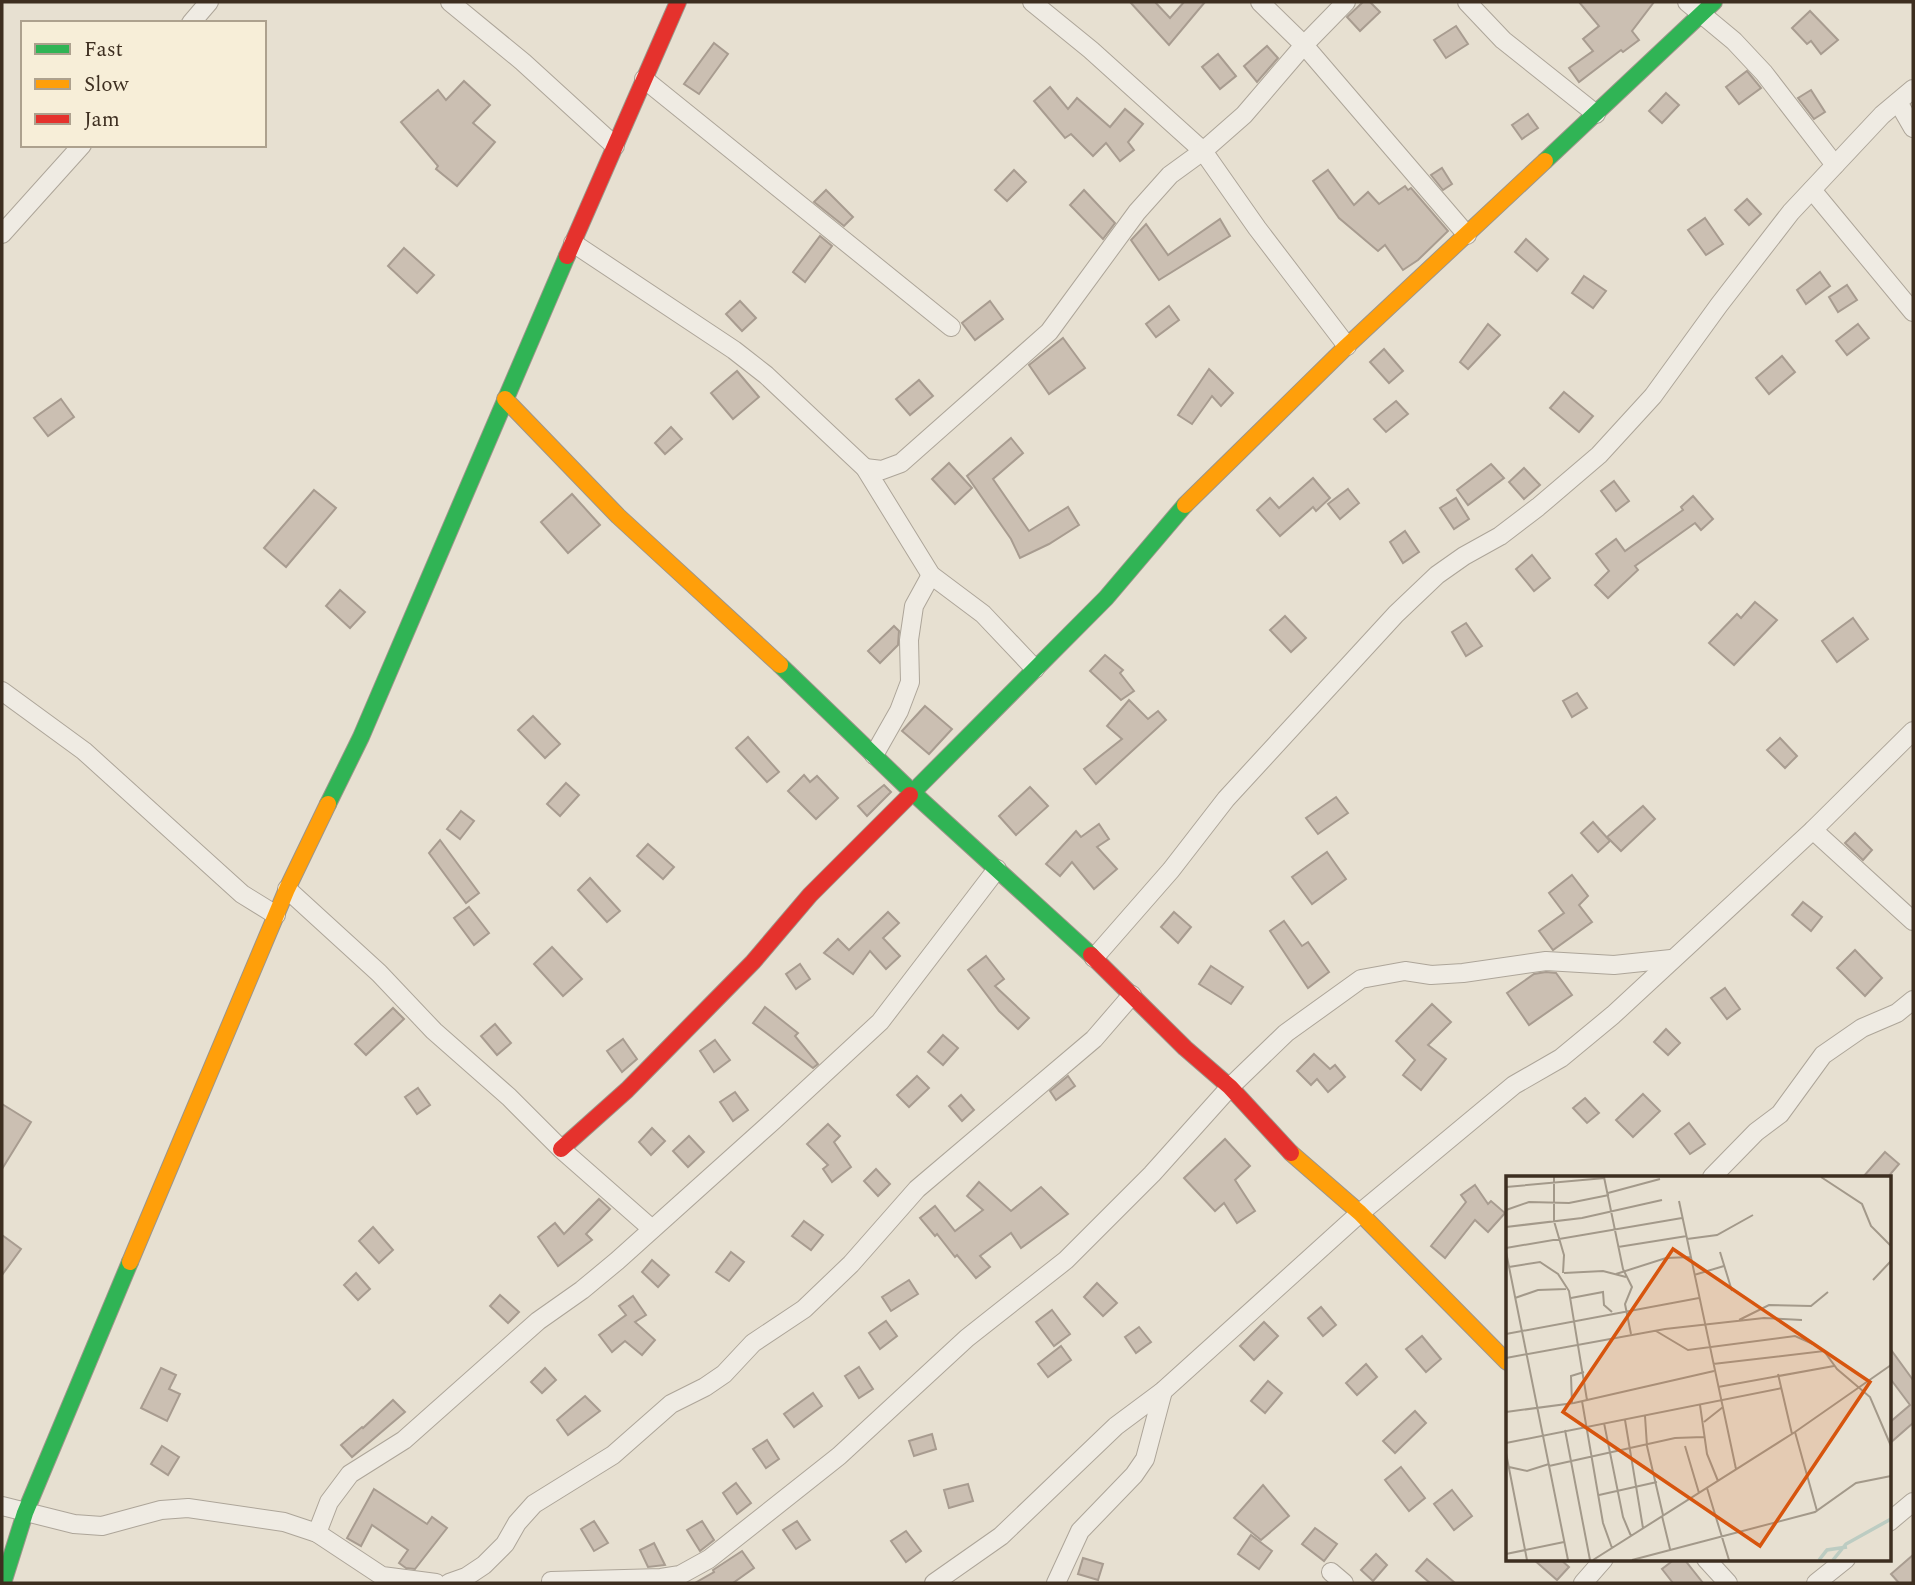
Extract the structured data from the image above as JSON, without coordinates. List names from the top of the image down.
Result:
{
  "legend": ["Fast", "Slow", "Jam"]
}
